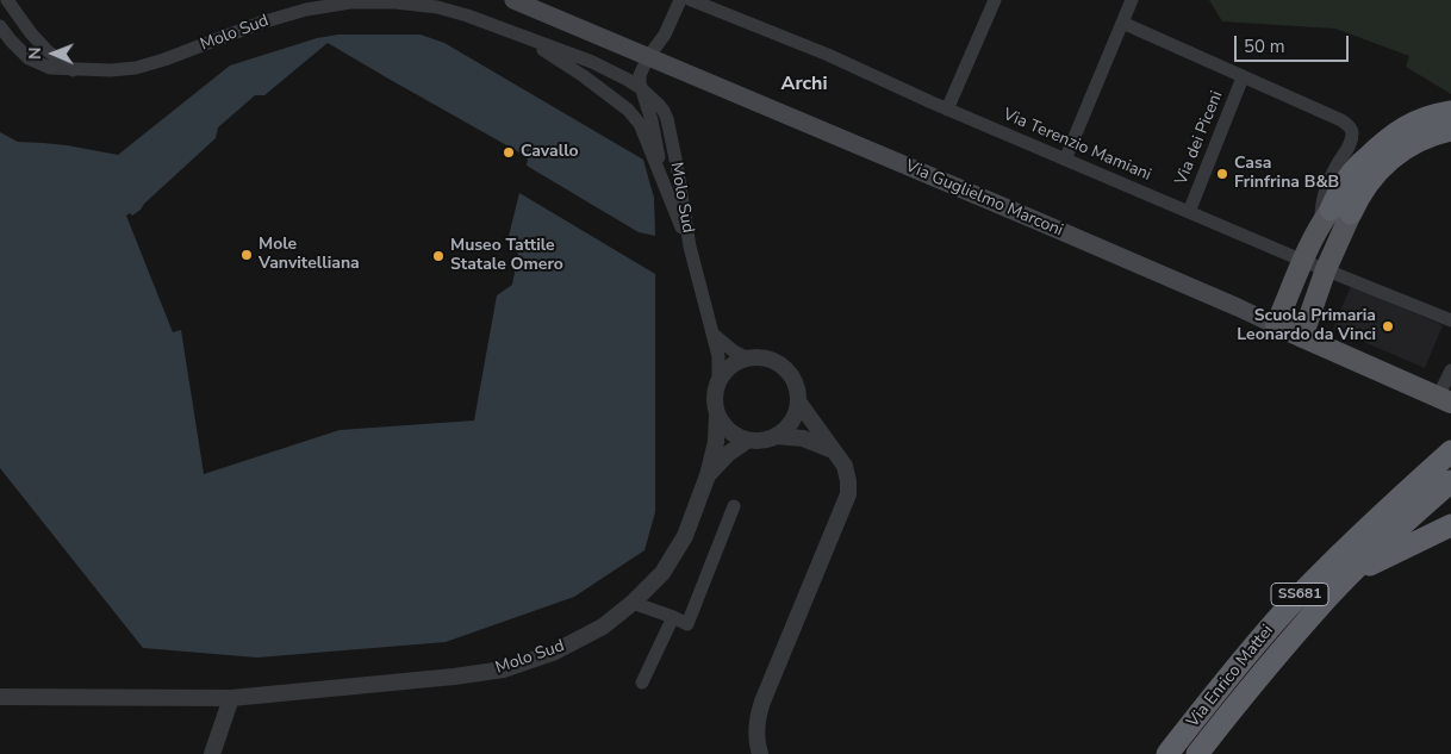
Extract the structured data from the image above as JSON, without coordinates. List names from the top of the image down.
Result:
{
  "streets": {
    "highway": ["SS681", "Via Enrico Mattei"],
    "main road": ["Via Guglielmo Marconi"],
    "street": ["Molo Sud", "Via dei Piceni", "Via Terenzio Mamiani"]
  },
  "crossings": [
    ["Via dei Piceni", "Via Terenzio Mamiani"],
    ["SS681", "Via Enrico Mattei"]
  ],
  "districts": ["Archi"],
  "places": [
    "Cavallo",
    "Casa Frinfrina B&B",
    "Mole Vanvitelliana",
    "Museo Tattile Statale Omero",
    "Scuola Primaria Leonardo da Vinci"
  ],
  "scale_bar": "50 m",
  "north": "left"
}
